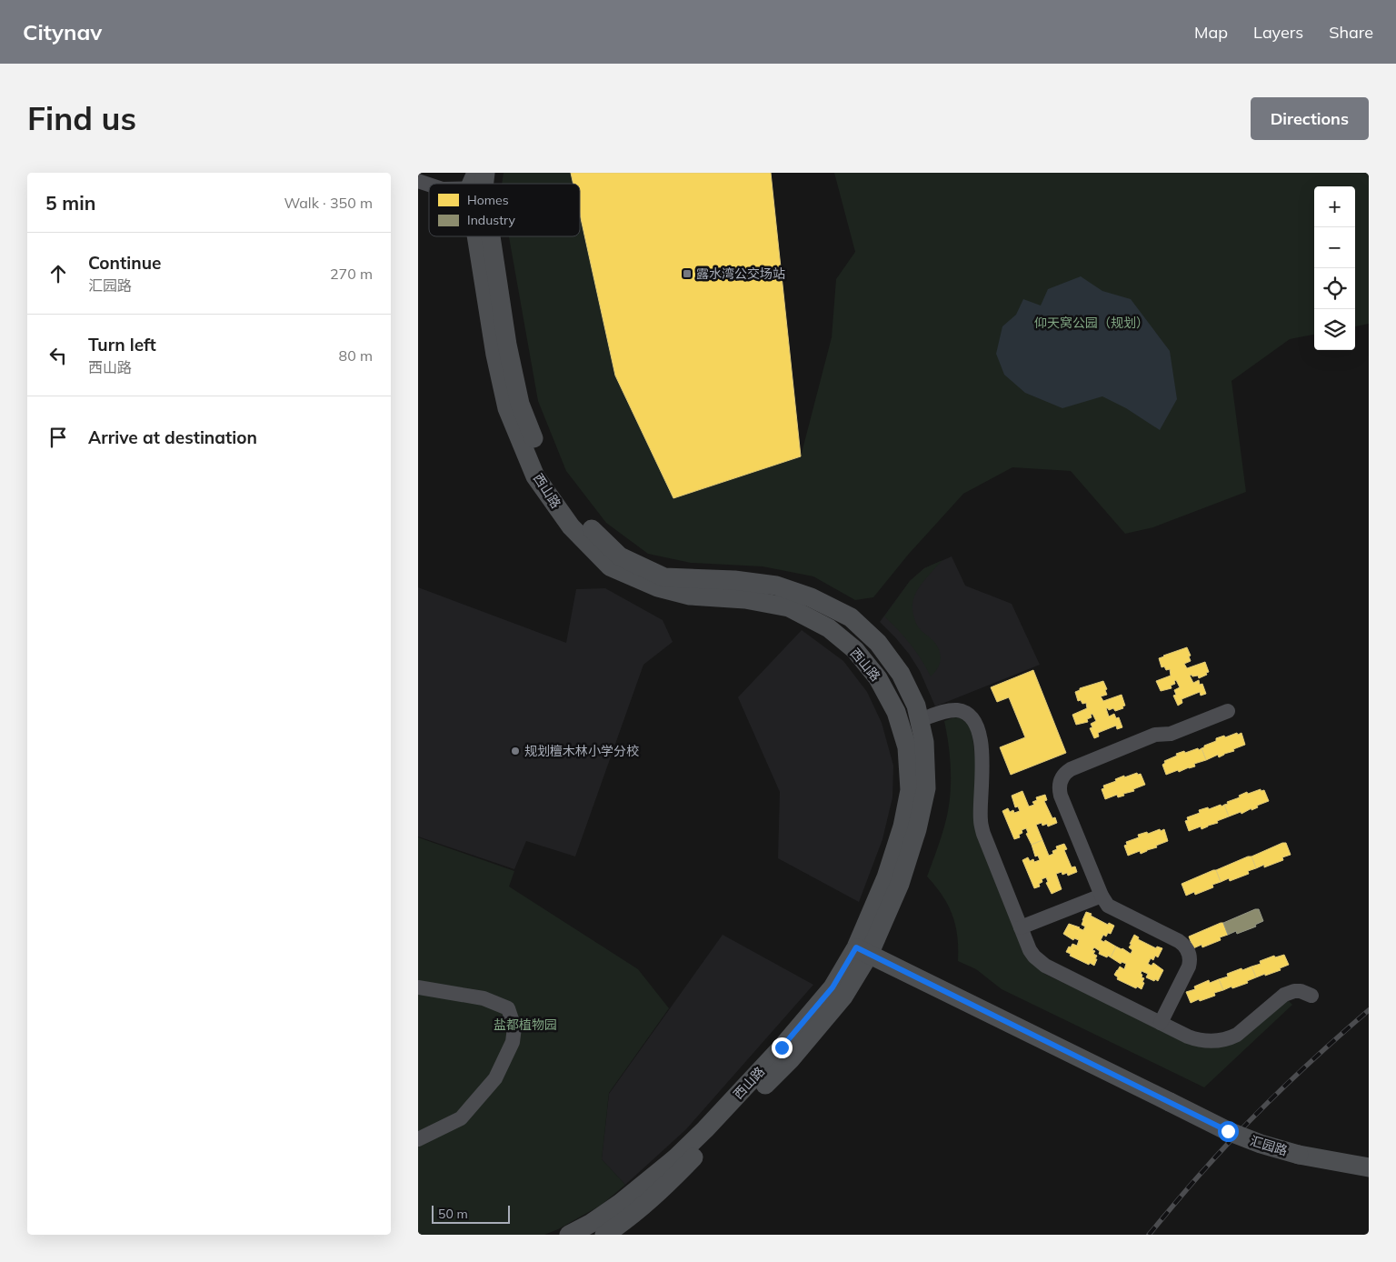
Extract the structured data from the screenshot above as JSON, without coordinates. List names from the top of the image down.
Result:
{
  "streets": {
    "main road": ["西山路", "汇园路"]
  },
  "crossings": [
    ["西山路", "汇园路"]
  ],
  "parks": ["仰天窝公园（规划）", "盐都植物园"],
  "places": {
    "transit": ["露水湾公交场站"],
    "other": ["规划檀木林小学分校"]
  },
  "legend": ["Homes", "Industry"],
  "scale_bar": "50 m",
  "page": {
    "header": "Citynav",
    "nav": ["Map", "Layers", "Share"],
    "buttons": "Directions",
    "title": "Find us",
    "heading": ["5 min", "Walk · 350 m"],
    "map_buttons": ["+", "−"],
    "list": [
      ["Continue", "汇园路", "270 m"],
      ["Turn left", "西山路", "80 m"],
      "Arrive at destination"
    ],
    "scale": "50 m"
  }
}
